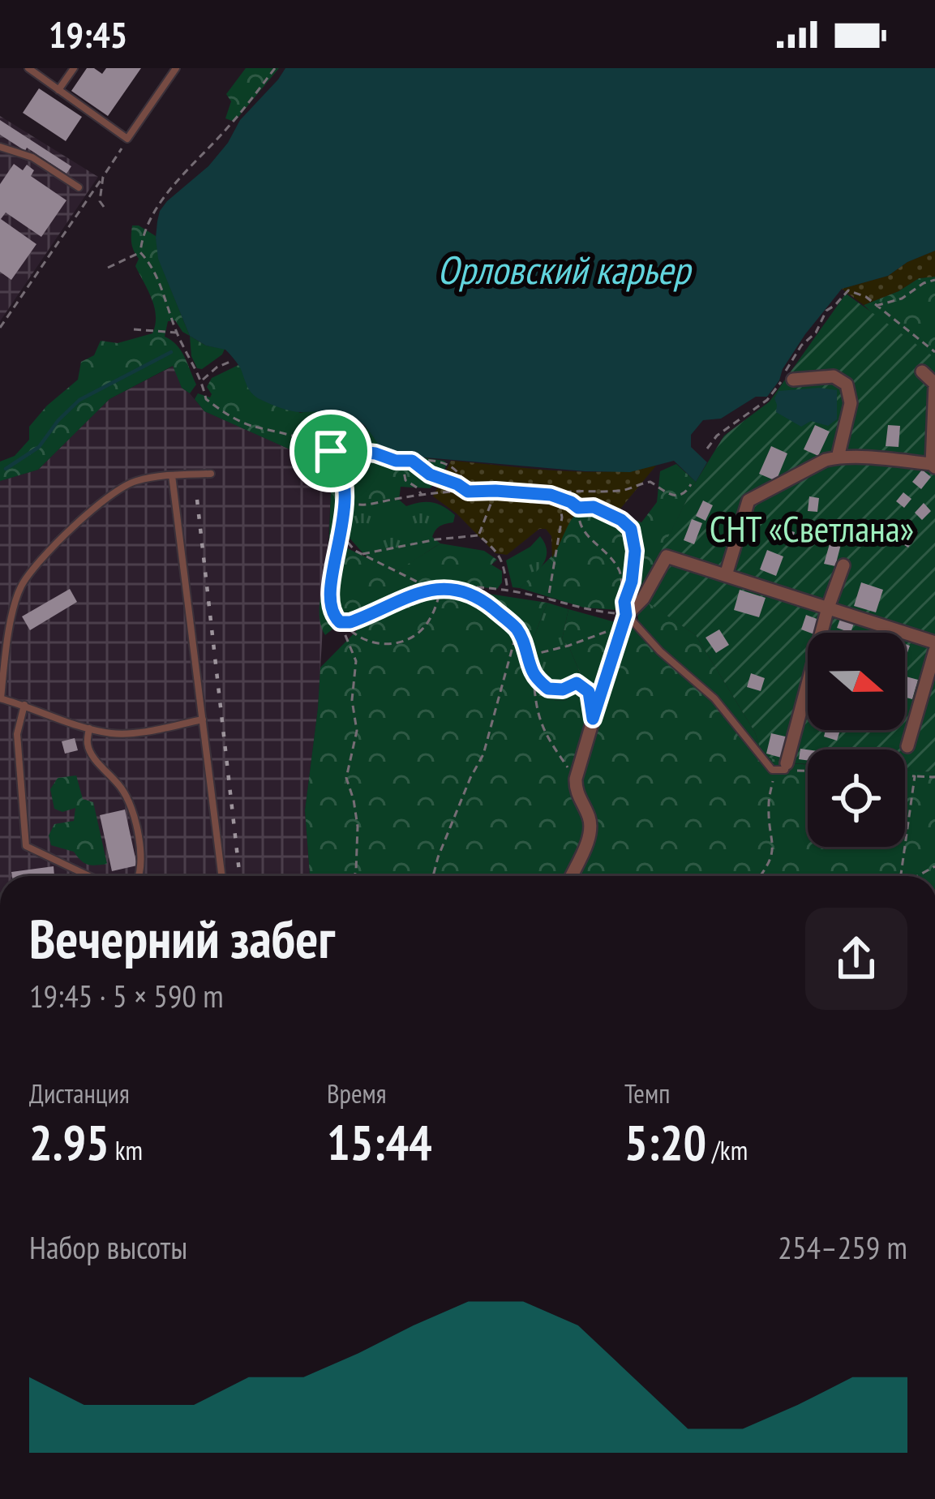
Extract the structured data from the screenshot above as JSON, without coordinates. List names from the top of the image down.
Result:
{
  "water": ["Орловский карьер"],
  "parks": ["СНТ «Светлана»"],
  "north": "right",
  "page": {
    "status": "19:45",
    "heading": ["Вечерний забег", "19:45 · 5 × 590 m"],
    "stats": [
      ["Дистанция", "2.95 km"],
      ["Время", "15:44"],
      ["Темп", "5:20 /km"]
    ],
    "chart": ["Набор высоты", "254–259 m"]
  }
}
